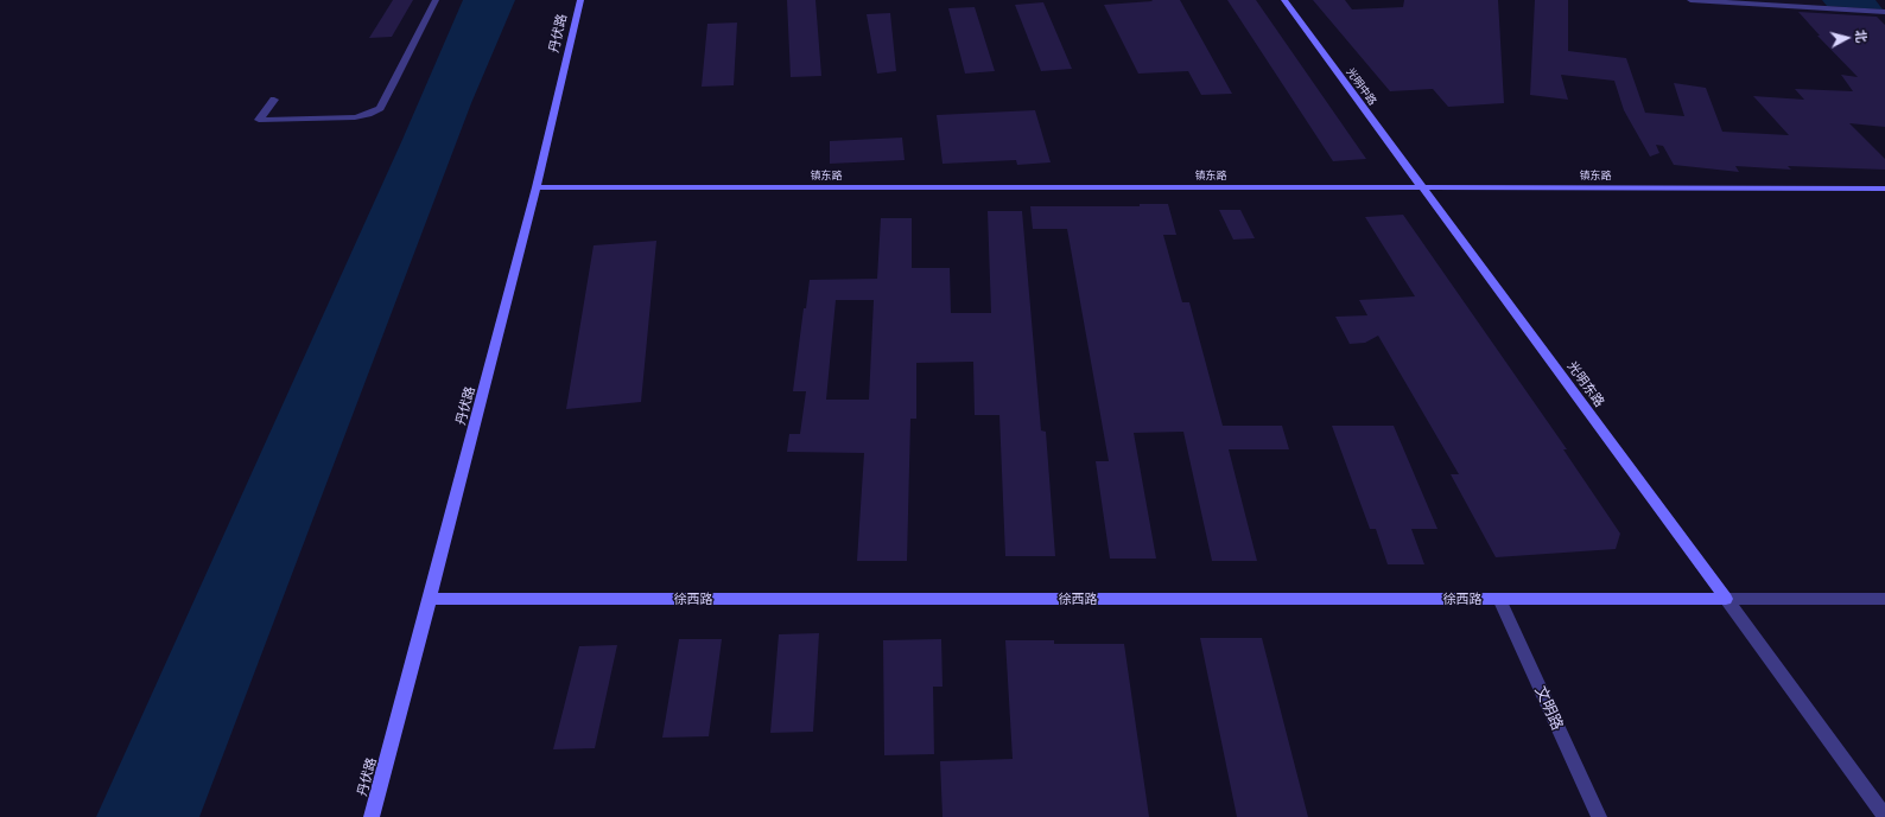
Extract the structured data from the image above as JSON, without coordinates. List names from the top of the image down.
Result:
{
  "streets": {
    "street": [
      "丹伏路",
      "光明中路",
      "镇东路",
      "光明东路",
      "徐西路",
      "文明路"
    ]
  },
  "crossings": [
    ["丹伏路", "镇东路"],
    ["丹伏路", "徐西路"],
    ["光明中路", "镇东路"],
    ["光明中路", "光明东路"],
    ["镇东路", "光明东路"],
    ["光明东路", "徐西路"],
    ["徐西路", "文明路"]
  ],
  "north": "right"
}
